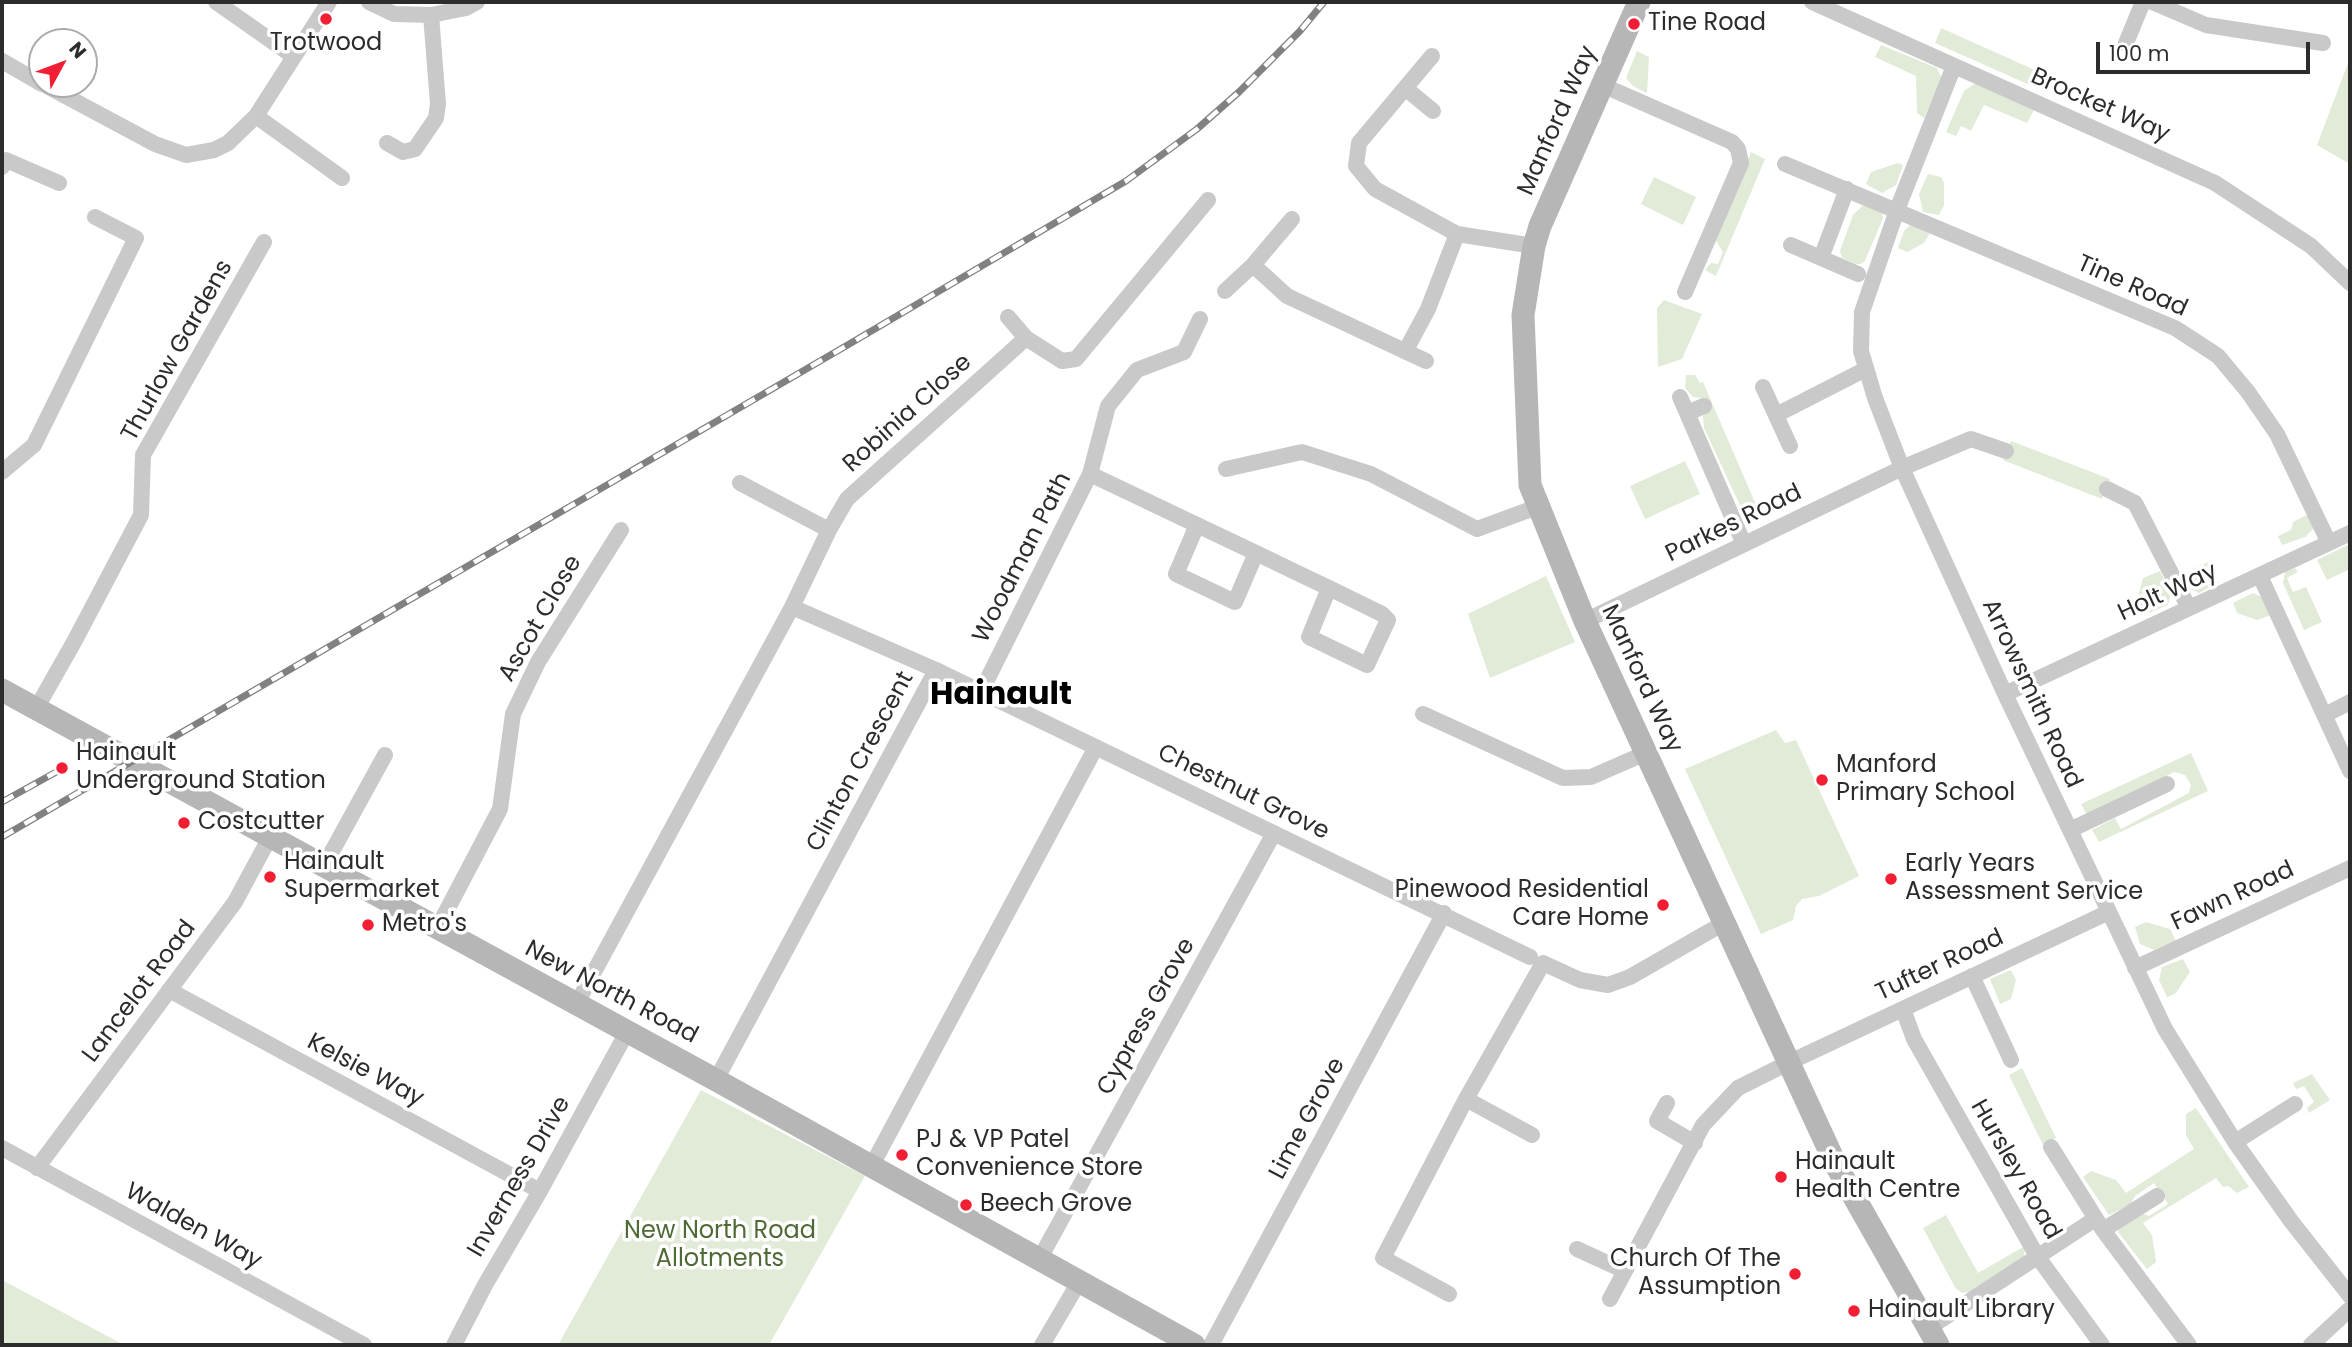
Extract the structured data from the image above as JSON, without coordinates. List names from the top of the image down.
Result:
{
  "streets": {
    "street": [
      "Brocket Way",
      "Manford Way",
      "Tine Road",
      "Thurlow Gardens",
      "Robinia Close",
      "Parkes Road",
      "Woodman Path",
      "Holt Way",
      "Ascot Close",
      "Arrowsmith Road",
      "Clinton Crescent",
      "Chestnut Grove",
      "Fawn Road",
      "Tufter Road",
      "Lancelot Road",
      "New North Road",
      "Cypress Grove",
      "Kelsie Way",
      "Lime Grove",
      "Hursley Road",
      "Inverness Drive",
      "Walden Way"
    ]
  },
  "crossings": [
    ["Brocket Way", "Arrowsmith Road"],
    ["Manford Way", "Parkes Road"],
    ["Manford Way", "Tufter Road"],
    ["Tine Road", "Holt Way"],
    ["Tine Road", "Arrowsmith Road"],
    ["Thurlow Gardens", "New North Road"],
    ["Robinia Close", "Clinton Crescent"],
    ["Parkes Road", "Arrowsmith Road"],
    ["Woodman Path", "Chestnut Grove"],
    ["Holt Way", "Arrowsmith Road"],
    ["Ascot Close", "New North Road"],
    ["Arrowsmith Road", "Fawn Road"],
    ["Arrowsmith Road", "Tufter Road"],
    ["Clinton Crescent", "Chestnut Grove"],
    ["Clinton Crescent", "New North Road"],
    ["Chestnut Grove", "Cypress Grove"],
    ["Chestnut Grove", "Lime Grove"],
    ["Tufter Road", "Hursley Road"],
    ["Lancelot Road", "New North Road"],
    ["Lancelot Road", "Kelsie Way"],
    ["Lancelot Road", "Walden Way"],
    ["New North Road", "Cypress Grove"],
    ["New North Road", "Inverness Drive"],
    ["Kelsie Way", "Inverness Drive"]
  ],
  "districts": ["Hainault"],
  "parks": ["New North Road Allotments"],
  "places": [
    "Trotwood",
    "Tine Road",
    "Hainault Underground Station",
    "Manford Primary School",
    "Costcutter",
    "Hainault Supermarket",
    "Early Years Assessment Service",
    "Pinewood Residential Care Home",
    "Metro's",
    "PJ & VP Patel Convenience Store",
    "Hainault Health Centre",
    "Beech Grove",
    "Church Of The Assumption",
    "Hainault Library"
  ],
  "scale_bar": "100 m",
  "north": "top right"
}
